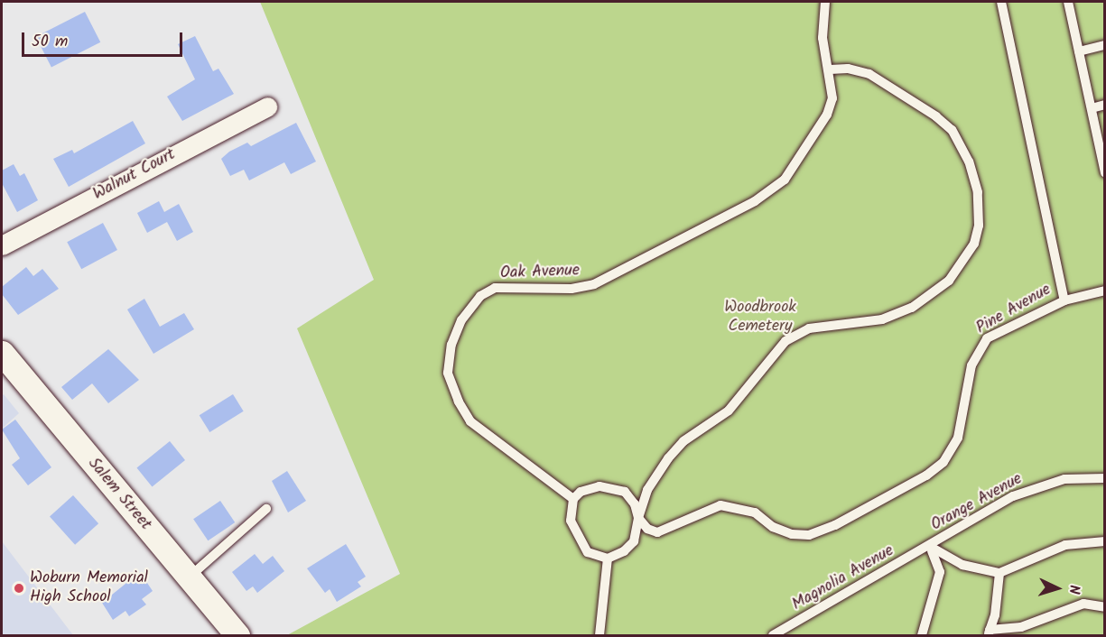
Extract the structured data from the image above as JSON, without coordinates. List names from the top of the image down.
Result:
{
  "streets": {
    "street": ["Walnut Court", "Salem Street"],
    "lane": [
      "Oak Avenue",
      "Pine Avenue",
      "Orange Avenue",
      "Magnolia Avenue"
    ]
  },
  "crossings": [
    ["Oak Avenue", "Pine Avenue"],
    ["Orange Avenue", "Magnolia Avenue"]
  ],
  "parks": ["Woodbrook Cemetery"],
  "places": ["Woburn Memorial High School"],
  "scale_bar": "50 m",
  "north": "right"
}
